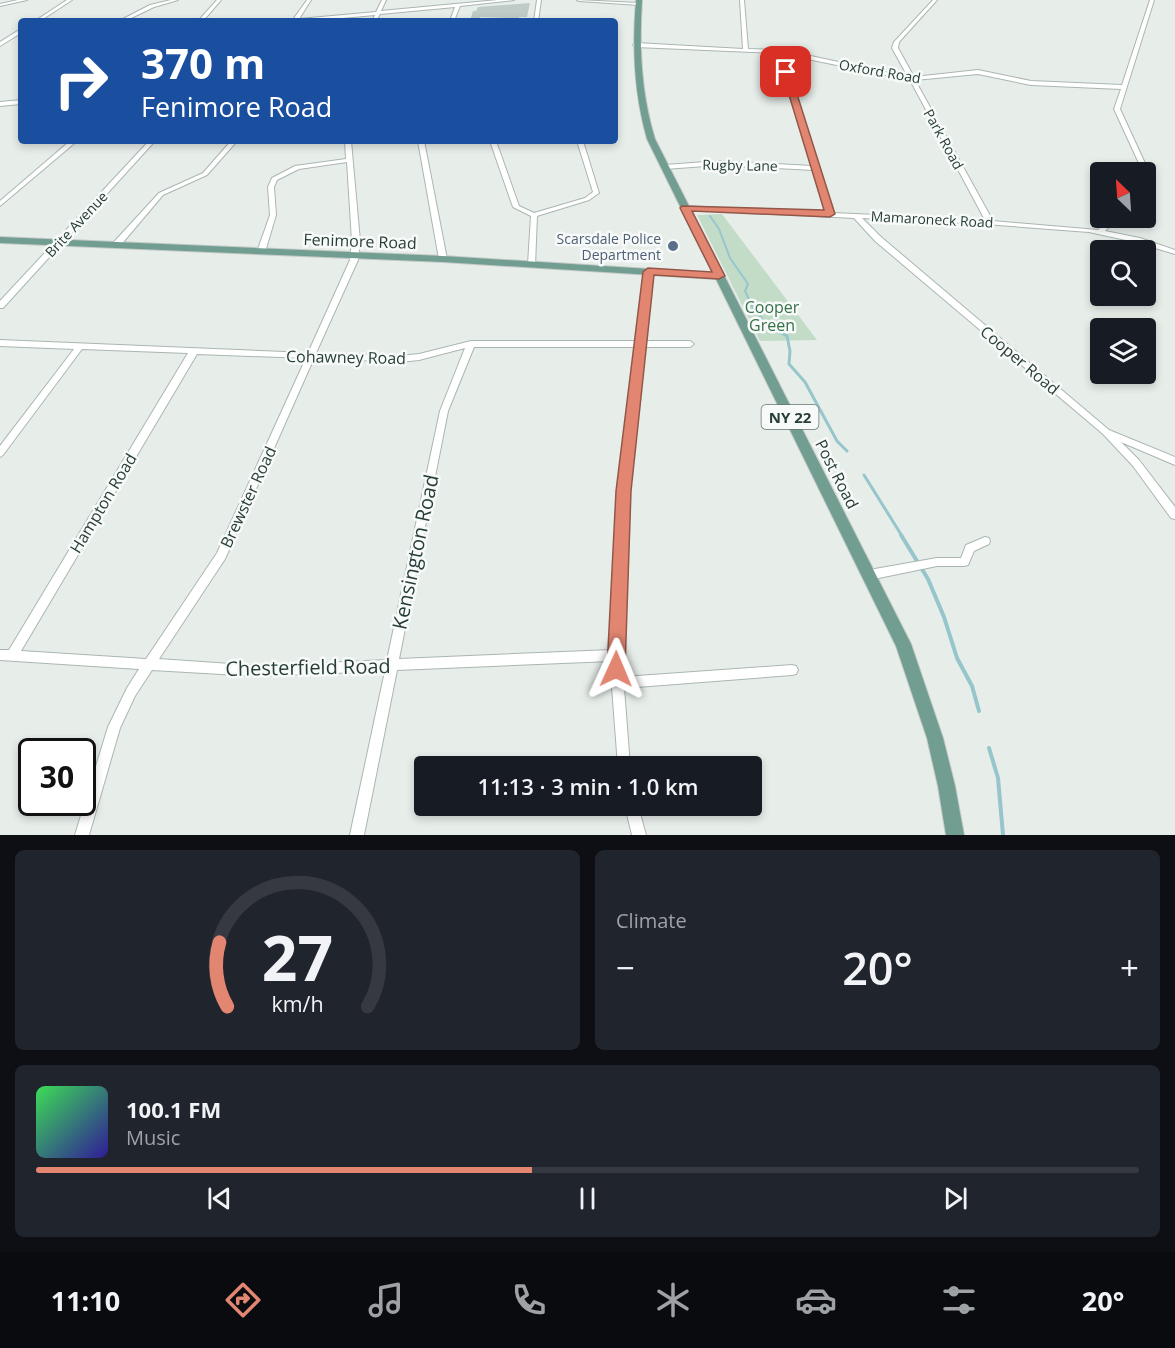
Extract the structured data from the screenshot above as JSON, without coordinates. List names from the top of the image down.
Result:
{
  "streets": {
    "main road": ["Fenimore Road", "NY 22", "Post Road"],
    "street": [
      "Oxford Road",
      "Park Road",
      "Rugby Lane",
      "Mamaroneck Road",
      "Brite Avenue",
      "Cohawney Road",
      "Cooper Road",
      "Brewster Road",
      "Hampton Road",
      "Kensington Road",
      "Chesterfield Road"
    ]
  },
  "crossings": [
    ["Oxford Road", "Park Road"],
    ["Oxford Road", "Post Road"],
    ["Park Road", "Mamaroneck Road"],
    ["Rugby Lane", "Post Road"],
    ["Mamaroneck Road", "Cooper Road"],
    ["Mamaroneck Road", "Post Road"],
    ["Brite Avenue", "Fenimore Road"],
    ["Fenimore Road", "Post Road"],
    ["Fenimore Road", "Brewster Road"],
    ["Cohawney Road", "Brewster Road"],
    ["Cohawney Road", "Hampton Road"],
    ["Cohawney Road", "Kensington Road"],
    ["Brewster Road", "Chesterfield Road"],
    ["Hampton Road", "Chesterfield Road"],
    ["Kensington Road", "Chesterfield Road"]
  ],
  "parks": ["Cooper Green"],
  "places": ["Scarsdale Police Department"],
  "north": "top left",
  "page": {
    "turn": ["370 m", "Fenimore Road"],
    "limit": "30",
    "trip": "11:13 · 3 min · 1.0 km",
    "tile": "Climate",
    "heat": ["−", "20°", "+"],
    "song": ["100.1 FM", "Music"],
    "tabs": ["11:10", "20°"],
    "gauge": ["27", "km/h"]
  }
}
